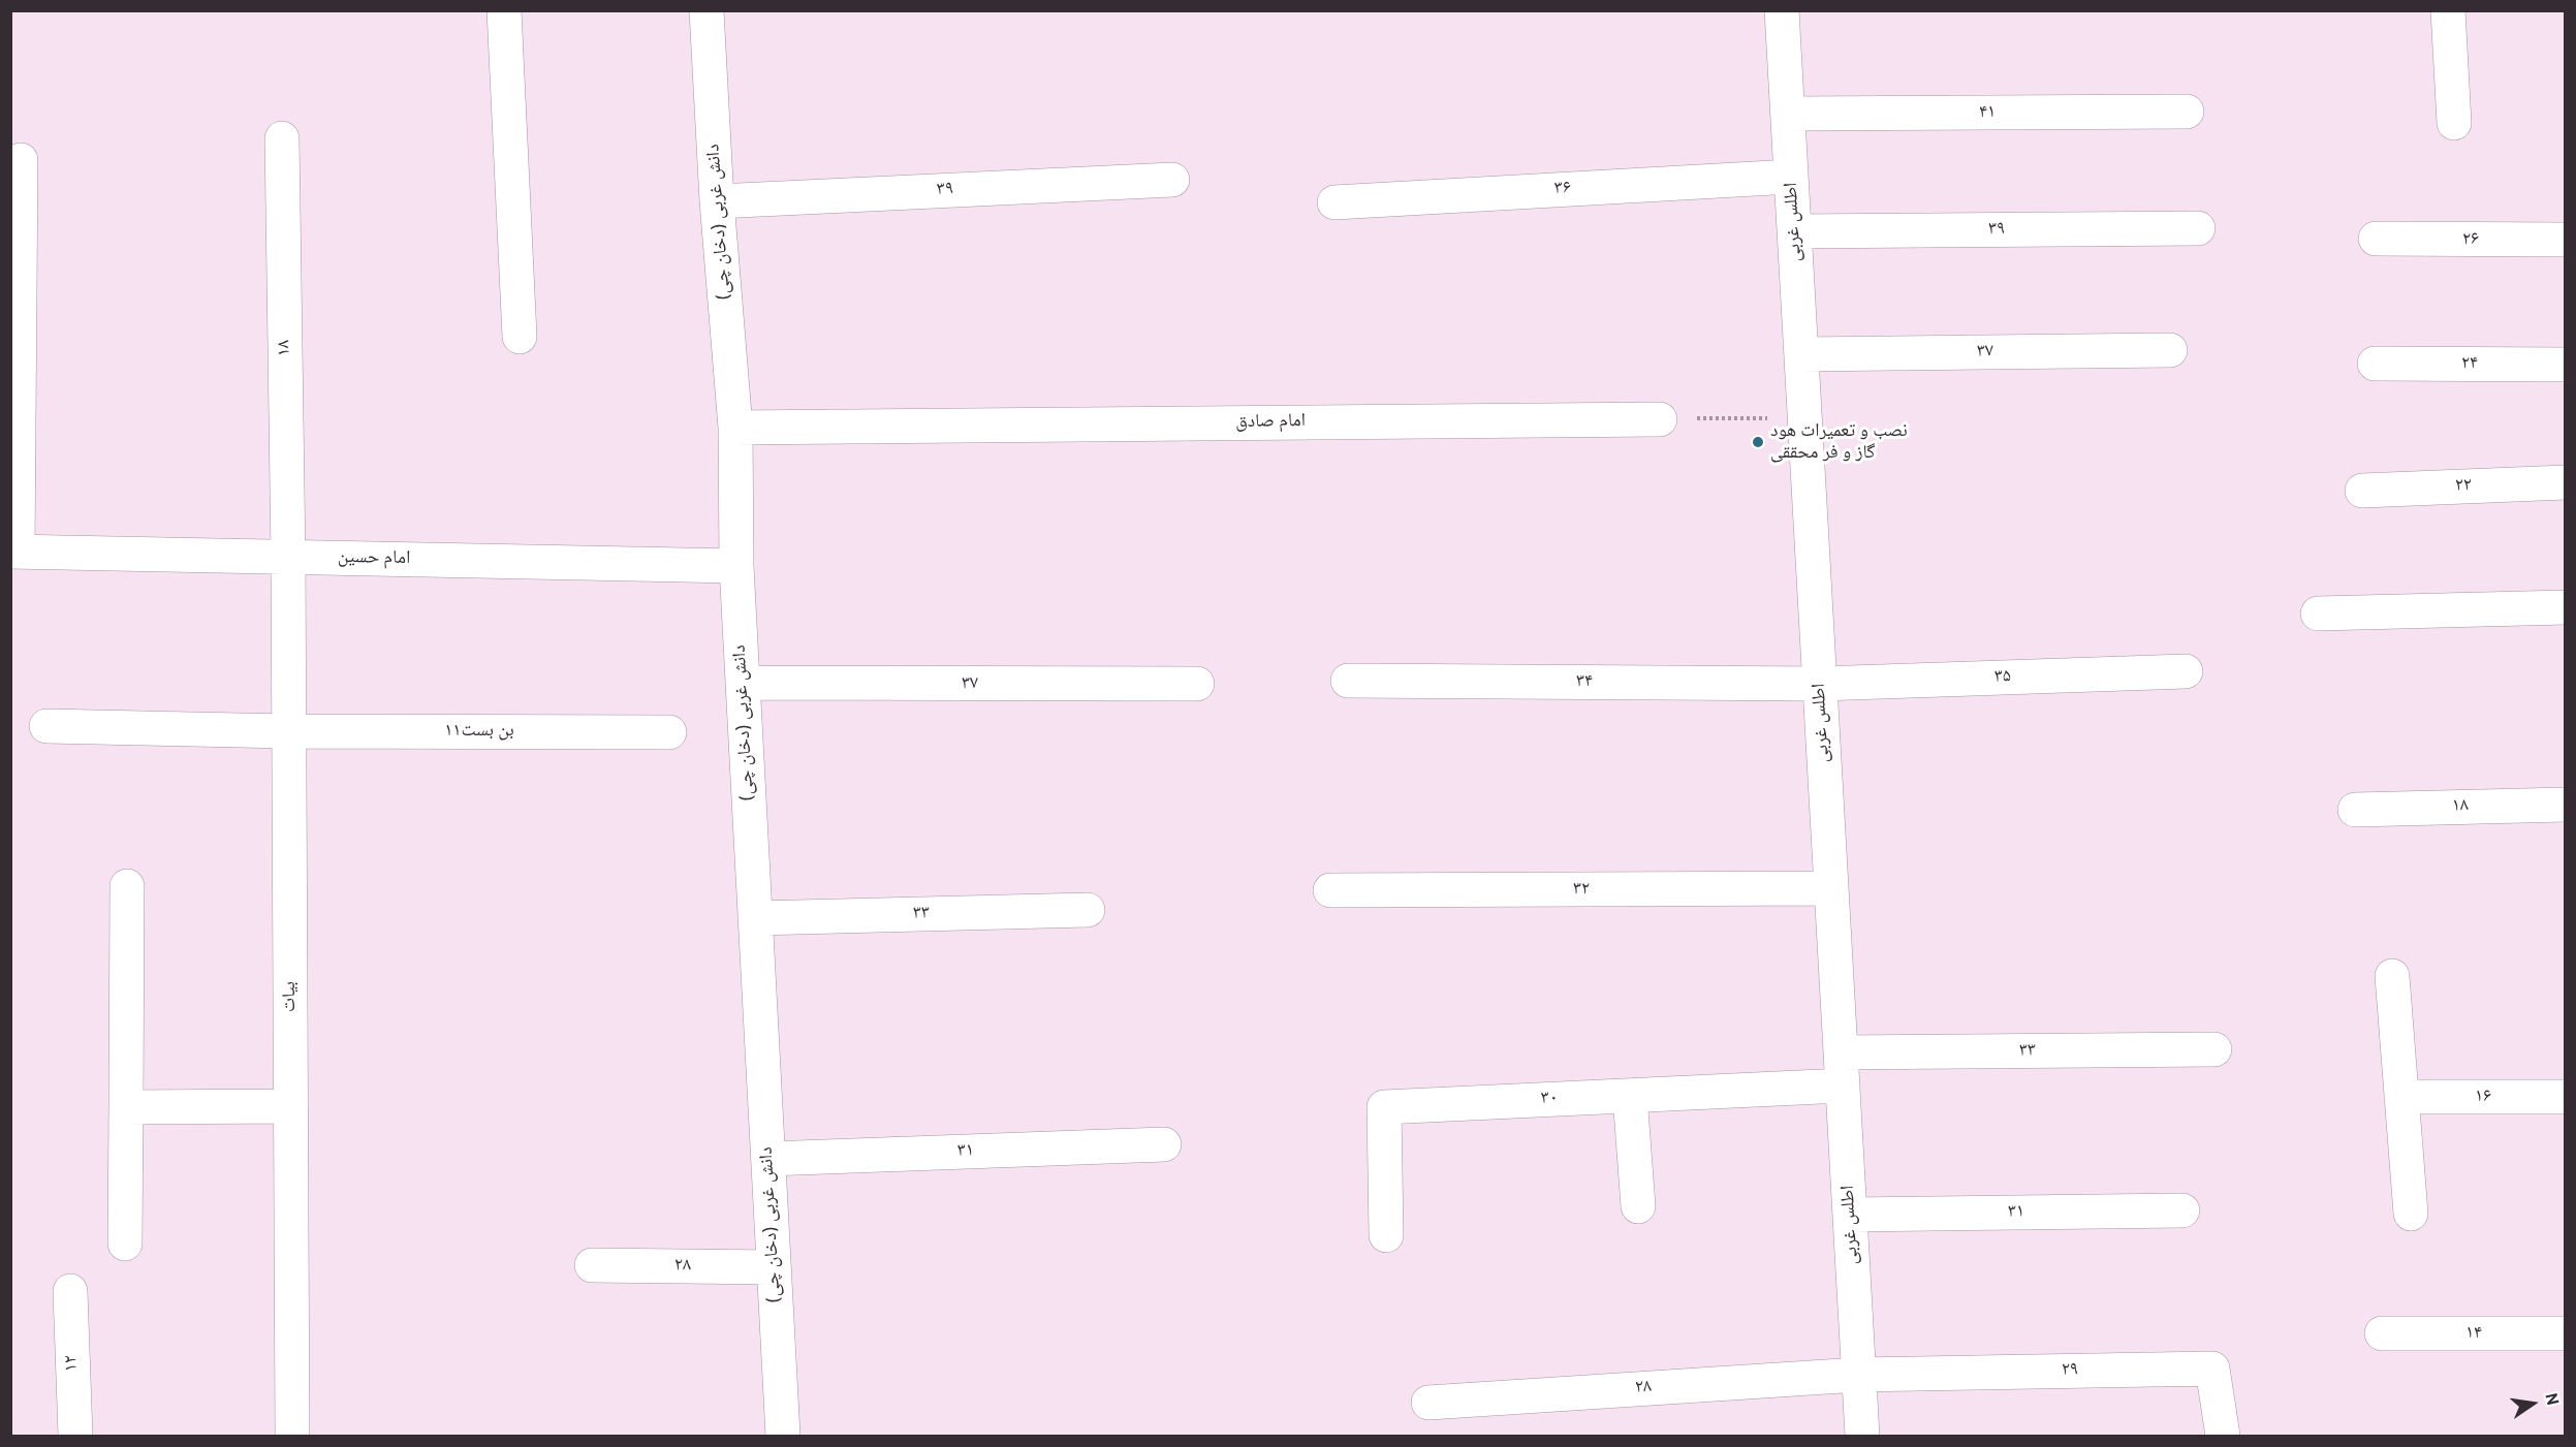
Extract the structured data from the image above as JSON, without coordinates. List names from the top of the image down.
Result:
{
  "streets": {
    "street": [
      "۴۱",
      "۳۶",
      "۳۹",
      "دانش غربی (دخان چی)",
      "اطلس غربی",
      "۲۶",
      "۱۸",
      "۳۷",
      "۲۴",
      "امام صادق",
      "۲۲",
      "امام حسین",
      "۳۵",
      "۳۴",
      "بن بست۱۱",
      "۳۲",
      "۳۳",
      "بیات",
      "۱۶",
      "۳۰",
      "۳۱",
      "۲۸",
      "۱۴",
      "۱۲",
      "۲۹"
    ]
  },
  "crossings": [
    ["۴۱", "اطلس غربی"],
    ["۳۶", "اطلس غربی"],
    ["۳۹", "دانش غربی (دخان چی)"],
    ["۳۹", "اطلس غربی"],
    ["دانش غربی (دخان چی)", "۳۷"],
    ["دانش غربی (دخان چی)", "امام صادق"],
    ["دانش غربی (دخان چی)", "امام حسین"],
    ["دانش غربی (دخان چی)", "۳۳"],
    ["دانش غربی (دخان چی)", "۳۱"],
    ["دانش غربی (دخان چی)", "۲۸"],
    ["اطلس غربی", "۳۷"],
    ["اطلس غربی", "۳۵"],
    ["اطلس غربی", "۳۴"],
    ["اطلس غربی", "۳۲"],
    ["اطلس غربی", "۳۳"],
    ["اطلس غربی", "۳۰"],
    ["اطلس غربی", "۳۱"],
    ["اطلس غربی", "۲۸"],
    ["اطلس غربی", "۲۹"],
    ["۱۸", "امام حسین"],
    ["۱۸", "بیات"],
    ["امام حسین", "بیات"],
    ["۳۵", "۳۴"],
    ["بن بست۱۱", "بیات"],
    ["۳۳", "۳۰"],
    ["۲۸", "۲۹"]
  ],
  "places": ["نصب و تعمیرات هود گاز و فر محققی"],
  "north": "right"
}
